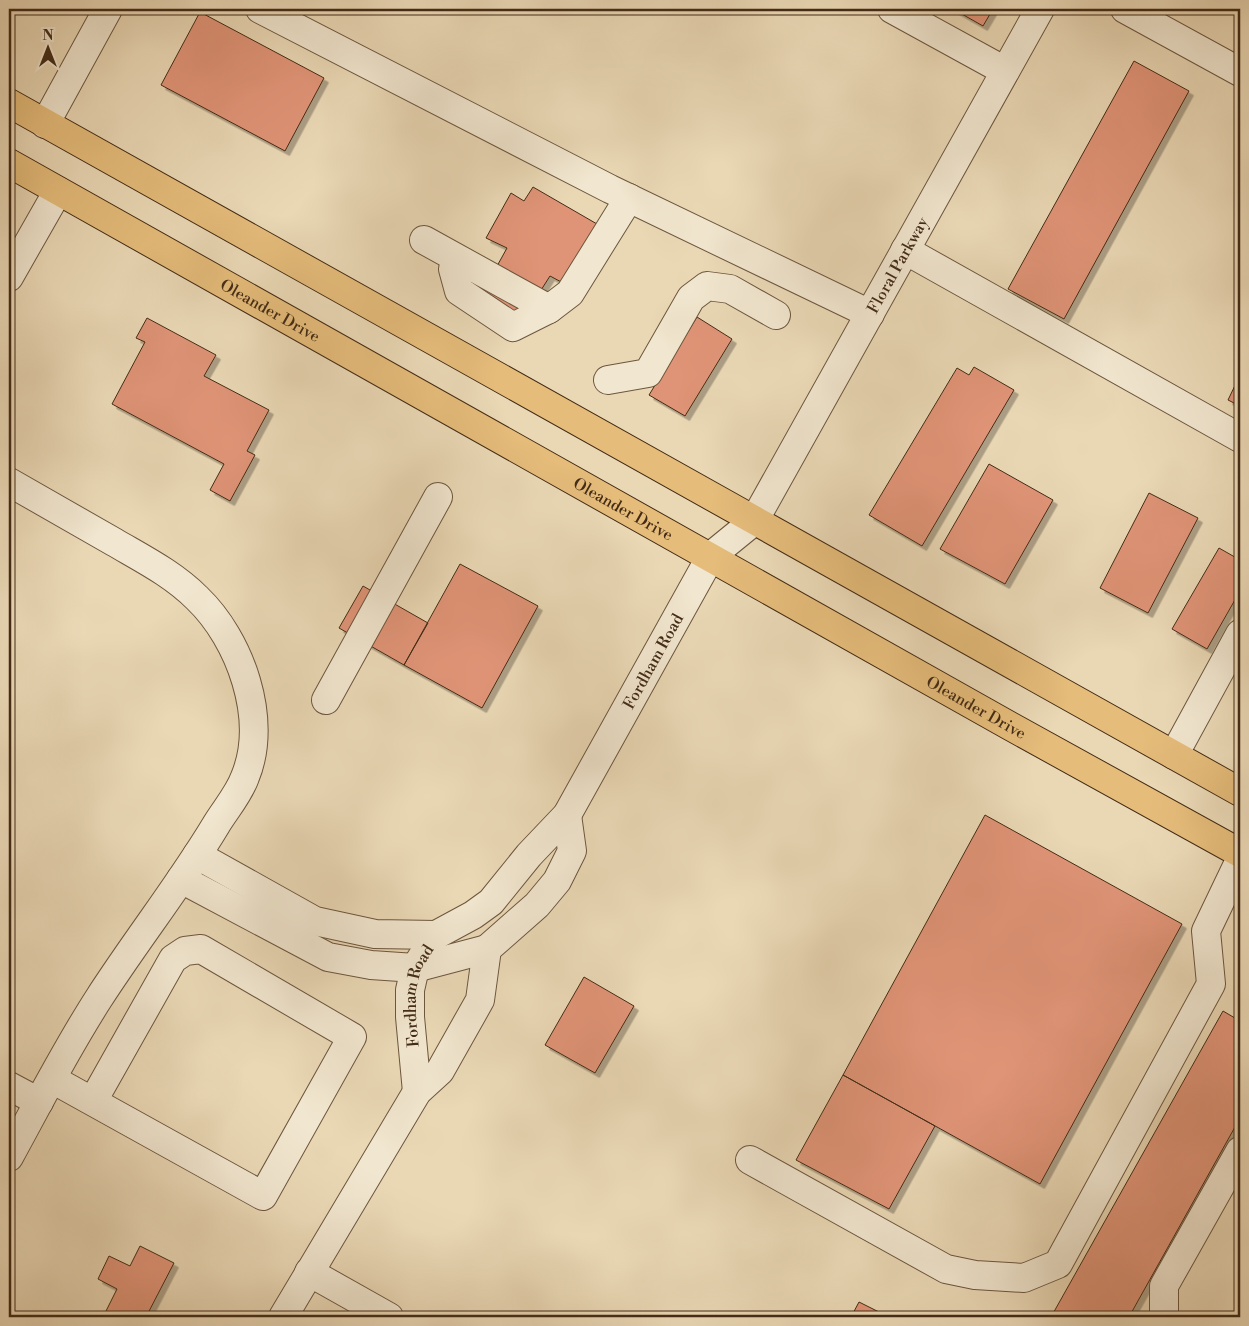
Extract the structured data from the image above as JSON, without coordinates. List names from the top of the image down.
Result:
{
  "streets": {
    "main road": ["Oleander Drive"],
    "street": ["Floral Parkway", "Fordham Road"]
  },
  "crossings": [
    ["Floral Parkway", "Fordham Road"],
    ["Oleander Drive", "Fordham Road"]
  ],
  "north": "top"
}
